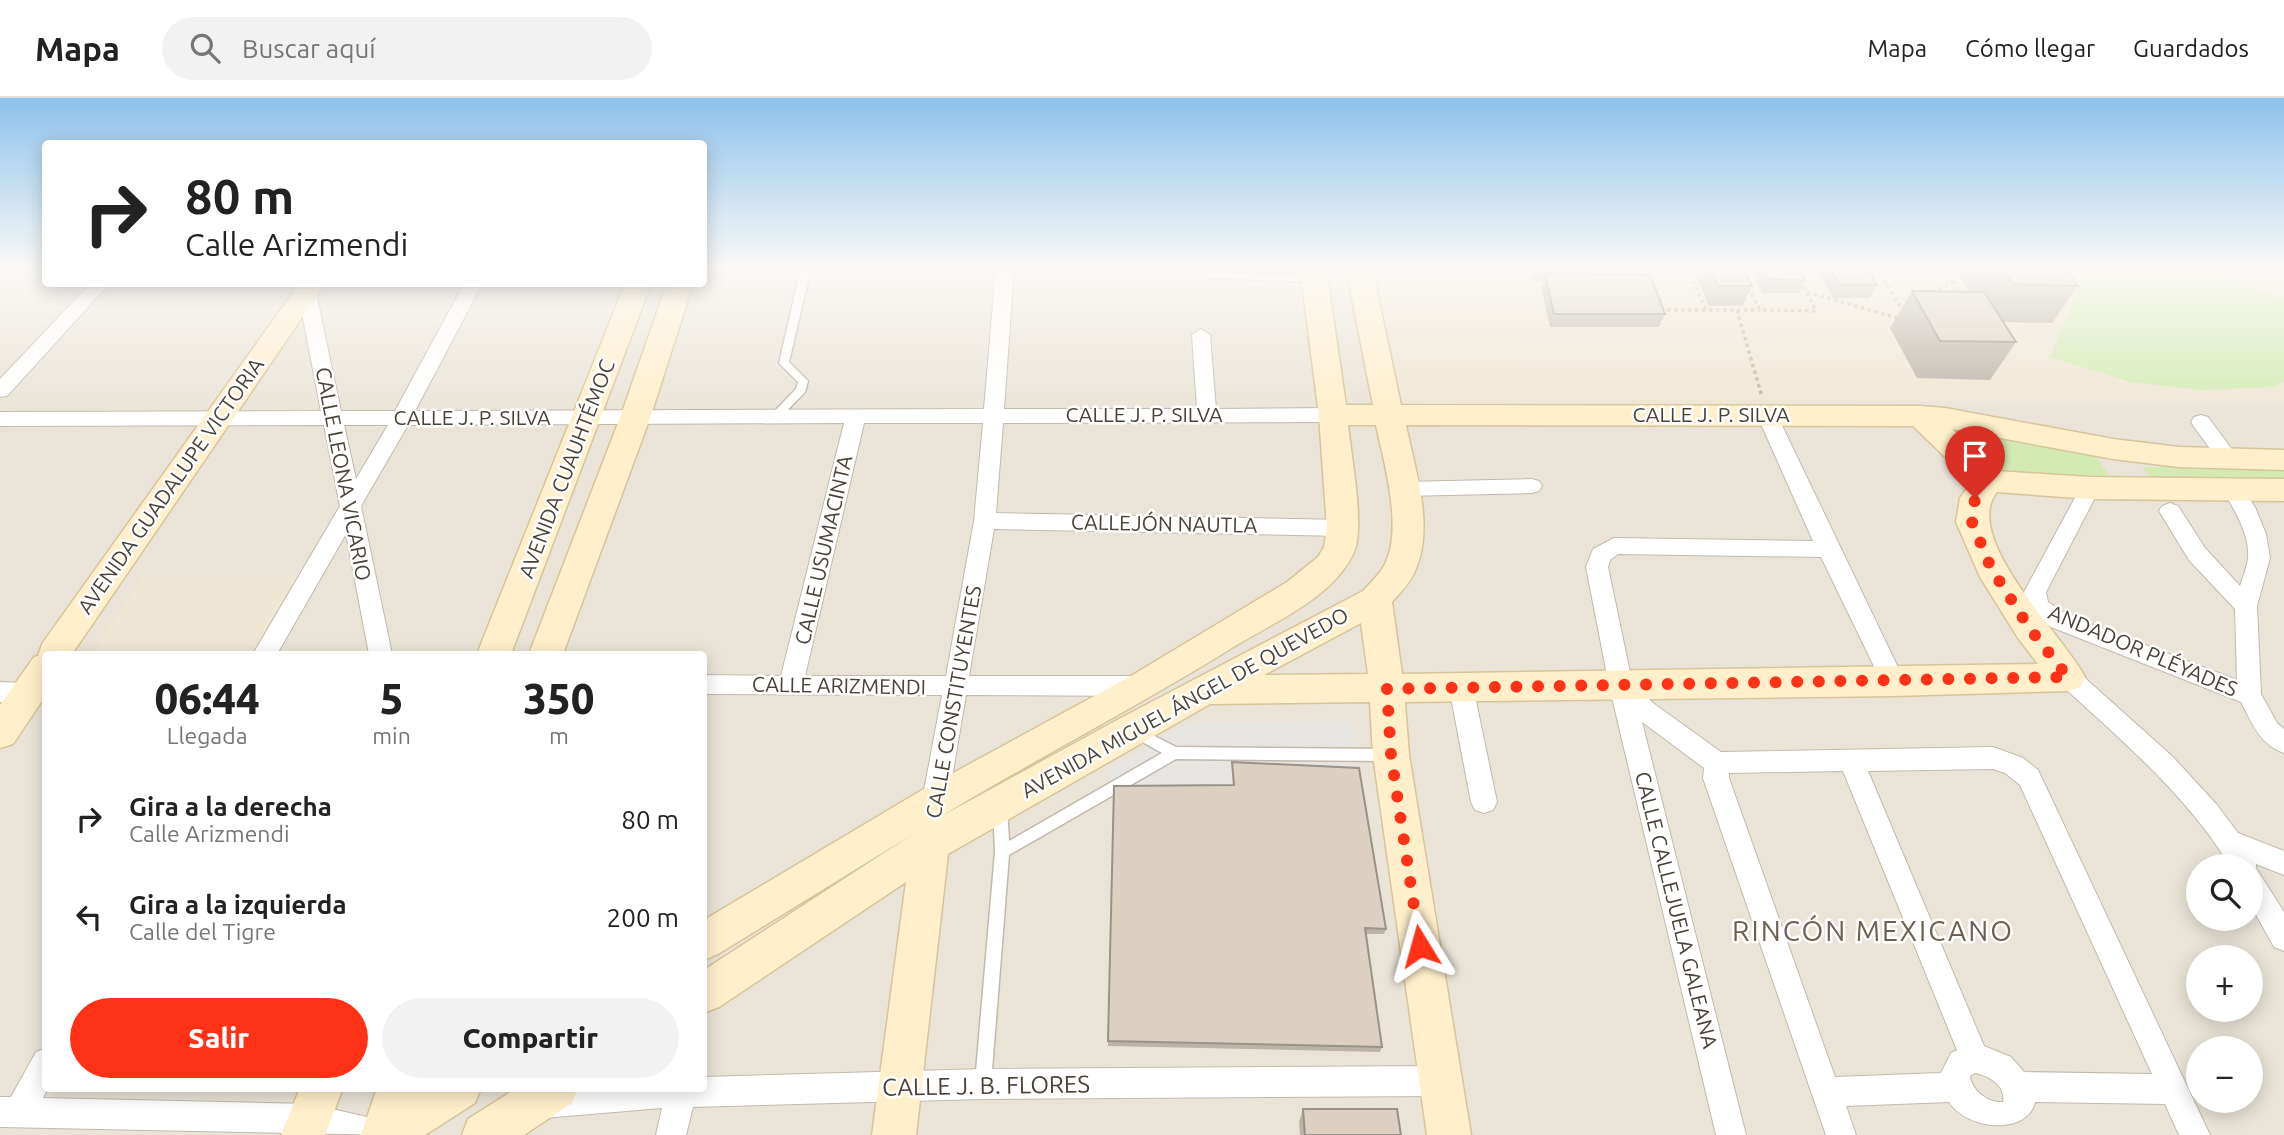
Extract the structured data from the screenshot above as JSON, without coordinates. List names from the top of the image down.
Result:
{
  "streets": {
    "street": [
      "CALLE J. P. SILVA",
      "AVENIDA CUAUHTÉMOC",
      "CALLE LEONA VICARIO",
      "AVENIDA GUADALUPE VICTORIA",
      "CALLEJÓN NAUTLA",
      "CALLE USUMACINTA",
      "ANDADOR PLÉYADES",
      "CALLE ARIZMENDI",
      "CALLE CONSTITUYENTES",
      "AVENIDA MIGUEL ÁNGEL DE QUEVEDO",
      "CALLE CALLEJUELA GALEANA",
      "CALLE J. B. FLORES"
    ]
  },
  "crossings": [
    ["CALLE J. P. SILVA", "AVENIDA CUAUHTÉMOC"],
    ["CALLE J. P. SILVA", "CALLE LEONA VICARIO"],
    ["CALLE J. P. SILVA", "AVENIDA GUADALUPE VICTORIA"],
    ["CALLE J. P. SILVA", "CALLE USUMACINTA"],
    ["CALLE J. P. SILVA", "CALLE CONSTITUYENTES"],
    ["CALLE J. P. SILVA", "AVENIDA MIGUEL ÁNGEL DE QUEVEDO"],
    ["CALLEJÓN NAUTLA", "CALLE CONSTITUYENTES"],
    ["CALLEJÓN NAUTLA", "AVENIDA MIGUEL ÁNGEL DE QUEVEDO"],
    ["CALLE USUMACINTA", "CALLE ARIZMENDI"],
    ["CALLE ARIZMENDI", "CALLE CONSTITUYENTES"],
    ["CALLE ARIZMENDI", "AVENIDA MIGUEL ÁNGEL DE QUEVEDO"],
    ["CALLE CONSTITUYENTES", "AVENIDA MIGUEL ÁNGEL DE QUEVEDO"],
    ["CALLE CONSTITUYENTES", "CALLE J. B. FLORES"]
  ],
  "districts": ["RINCÓN MEXICANO"],
  "page": {
    "header": "Mapa",
    "search": "Buscar aquí",
    "nav": ["Mapa", "Cómo llegar", "Guardados"],
    "turn": ["80 m", "Calle Arizmendi"],
    "eta": [
      "06:44",
      "Llegada",
      "5",
      "min",
      "350",
      "m"
    ],
    "list": [
      {
        "name": "Gira a la derecha",
        "note": "Calle Arizmendi",
        "value": "80 m"
      },
      {
        "name": "Gira a la izquierda",
        "note": "Calle del Tigre",
        "value": "200 m"
      }
    ],
    "map_buttons": ["+", "−"],
    "buttons": ["Salir", "Compartir"]
  }
}
